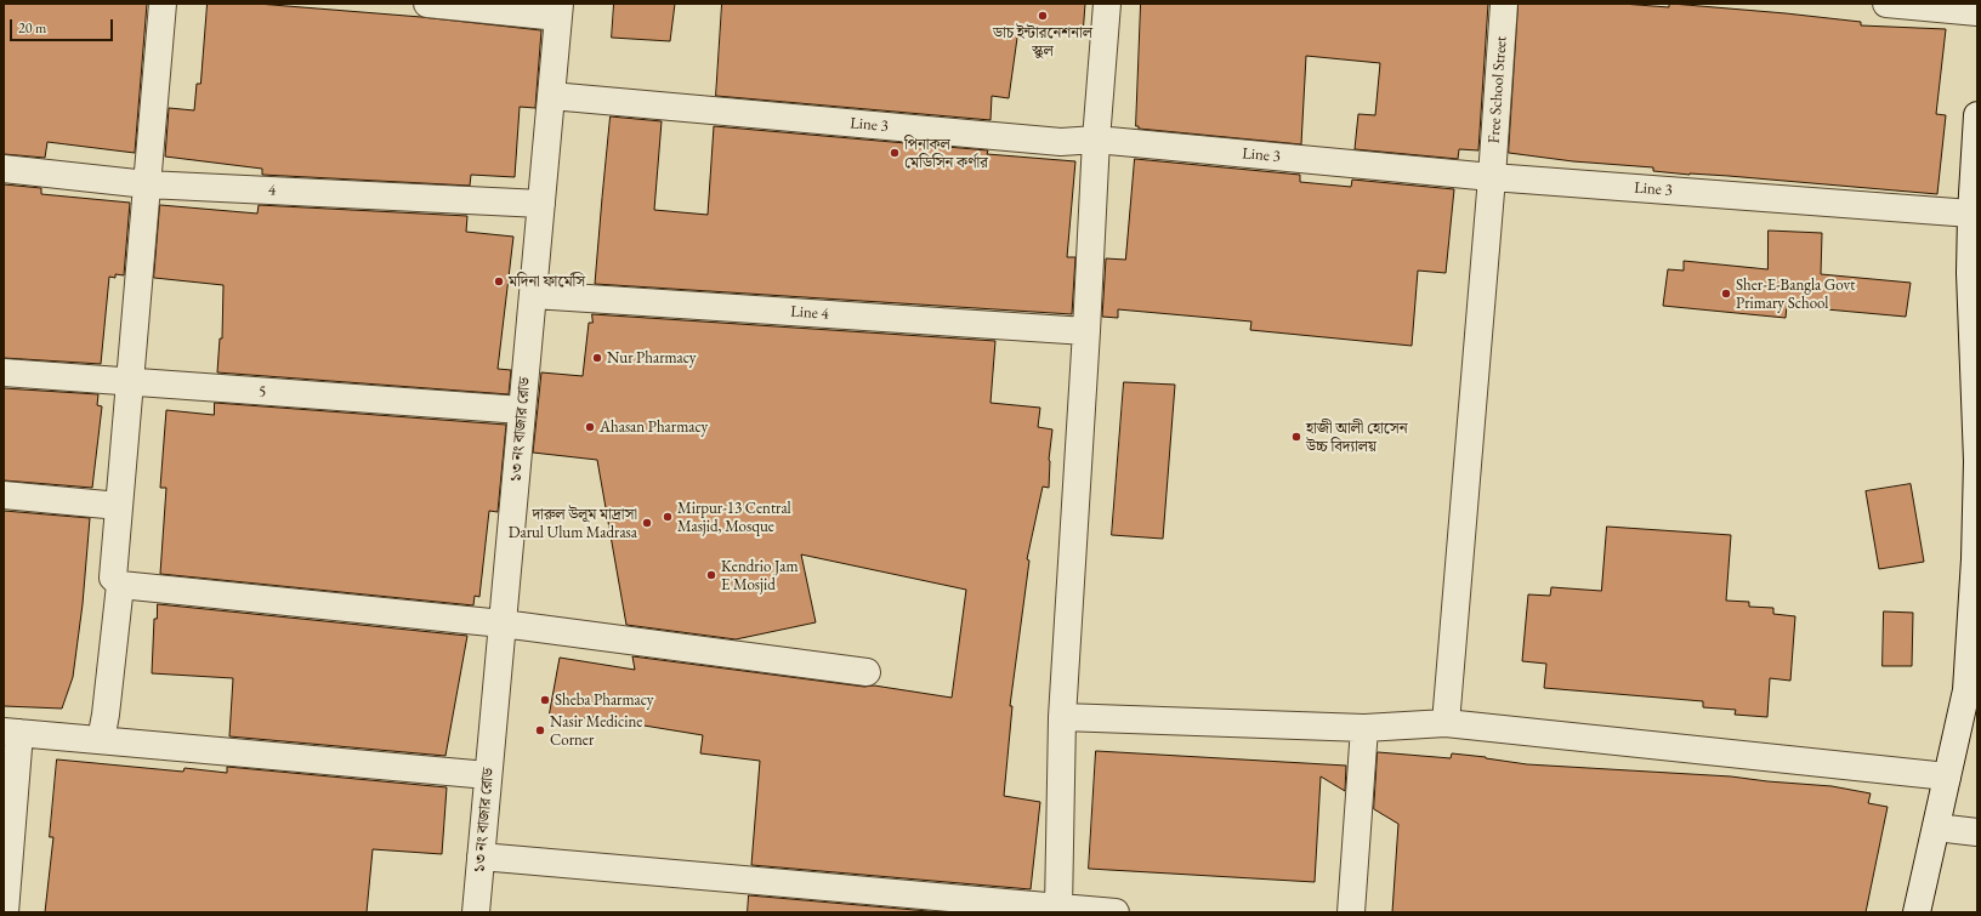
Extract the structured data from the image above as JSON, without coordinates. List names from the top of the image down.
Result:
{
  "streets": {
    "street": [
      "Free School Street",
      "Line 3",
      "4",
      "Line 4",
      "5",
      "১৩ নং বাজার রোড"
    ]
  },
  "crossings": [
    ["Free School Street", "Line 3"],
    ["Line 3", "১৩ নং বাজার রোড"],
    ["4", "১৩ নং বাজার রোড"],
    ["Line 4", "১৩ নং বাজার রোড"],
    ["5", "১৩ নং বাজার রোড"]
  ],
  "places": [
    "ডাচ ইন্টারনেশনাল স্কুল",
    "পিনাকল মেডিসিন কর্ণার",
    "মদিনা ফার্মেসি",
    "Sher-E-Bangla Govt Primary School",
    "Nur Pharmacy",
    "Ahasan Pharmacy",
    "হাজী আলী হোসেন উচ্চ বিদ্যালয়",
    "Mirpur-13 Central Masjid, Mosque",
    "দারুল উলূম মাদ্রাসা Darul Ulum Madrasa",
    "Kendrio Jam E Mosjid",
    "Sheba Pharmacy",
    "Nasir Medicine Corner"
  ],
  "scale_bar": "20 m"
}
